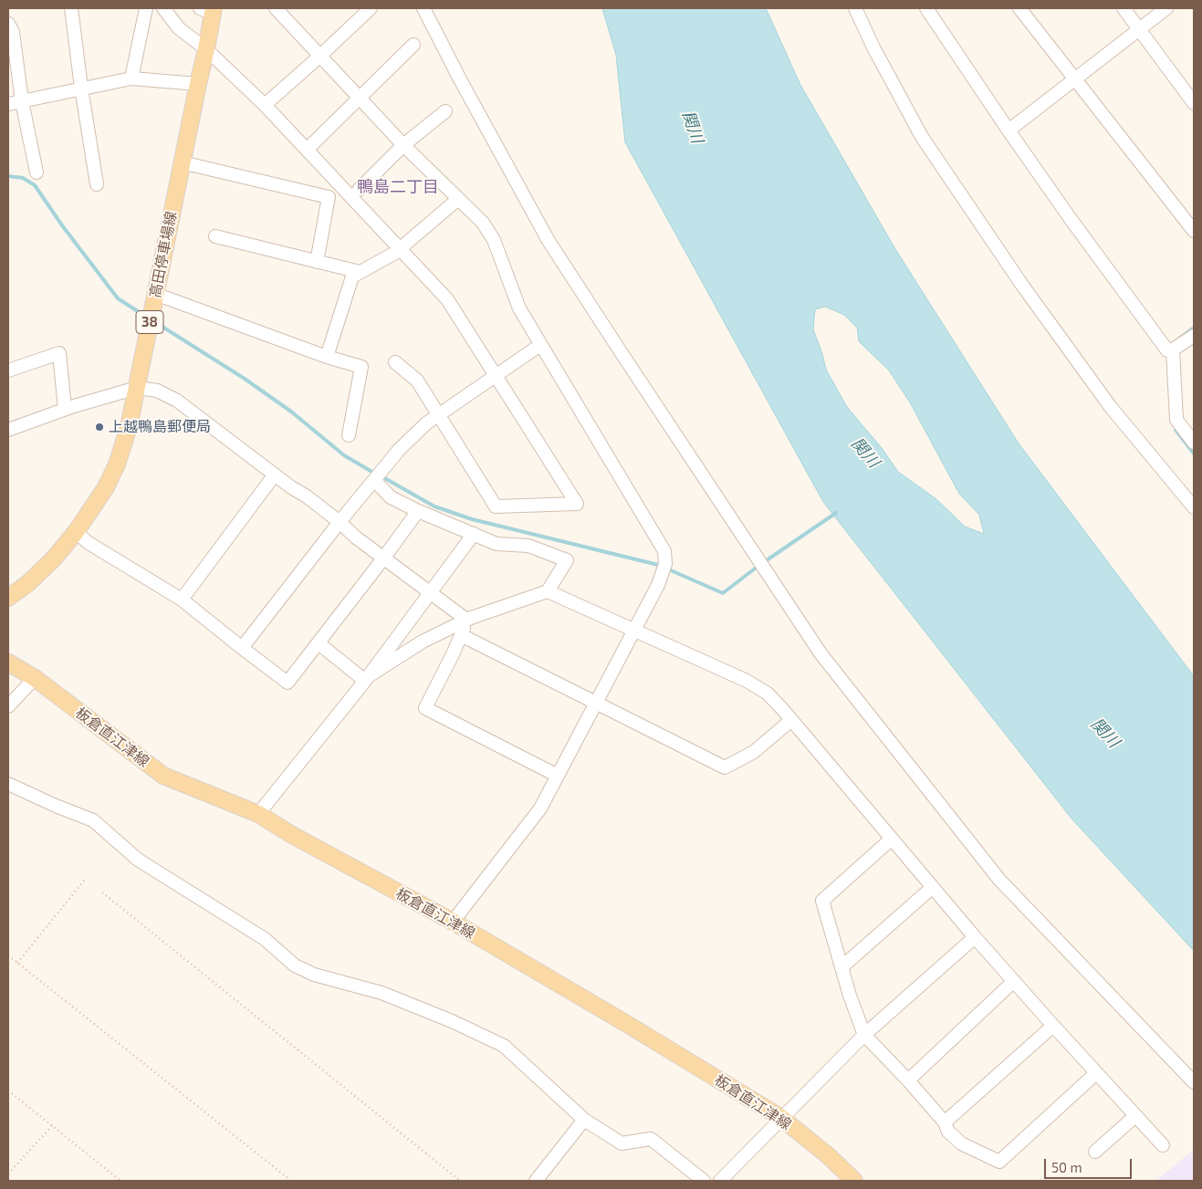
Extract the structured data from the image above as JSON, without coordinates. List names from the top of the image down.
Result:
{
  "streets": {
    "main road": ["高田停車場線", "38", "板倉直江津線"]
  },
  "districts": ["鴨島二丁目"],
  "water": ["関川"],
  "places": ["上越鴨島郵便局"],
  "scale_bar": "50 m"
}
